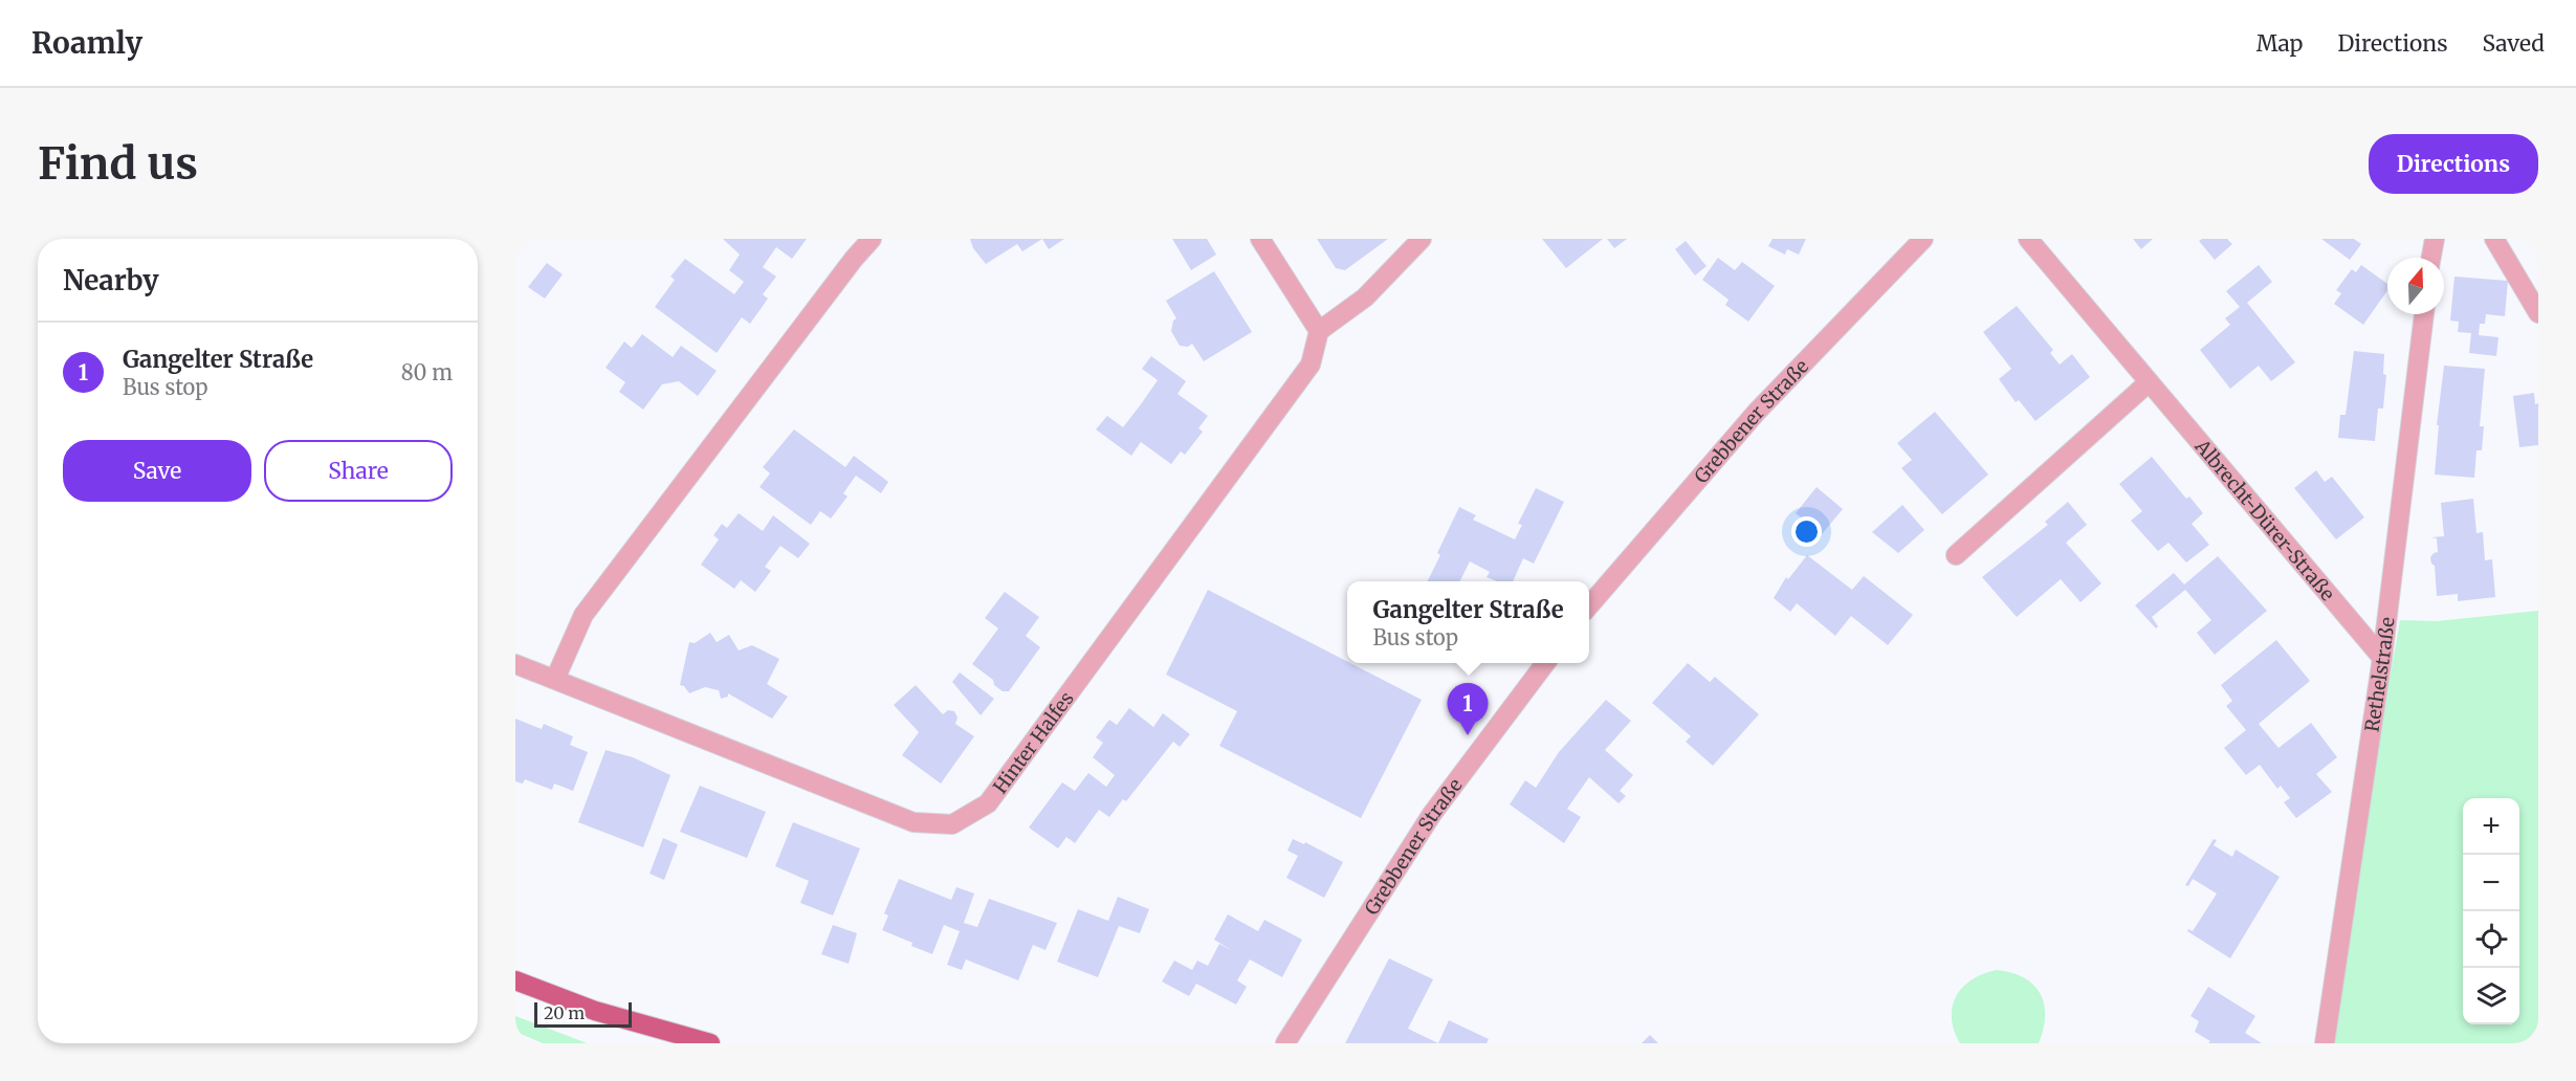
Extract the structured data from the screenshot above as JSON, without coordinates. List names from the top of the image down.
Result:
{
  "streets": {
    "street": [
      "Grebbener Straße",
      "Albrecht-Dürer-Straße",
      "Rethelstraße",
      "Hinter Halfes"
    ]
  },
  "crossings": [
    ["Albrecht-Dürer-Straße", "Rethelstraße"]
  ],
  "scale_bar": "20 m",
  "north": "top",
  "page": {
    "header": "Roamly",
    "nav": ["Map", "Directions", "Saved"],
    "buttons": [
      "Directions",
      ["Save", "Share"]
    ],
    "title": "Find us",
    "heading": "Nearby",
    "list": [
      {
        "mark": "1",
        "name": "Gangelter Straße",
        "note": "Bus stop",
        "value": "80 m"
      }
    ],
    "popup": ["Gangelter Straße", "Bus stop"],
    "pins": "1",
    "map_buttons": ["+", "−"],
    "scale": "20 m"
  }
}
